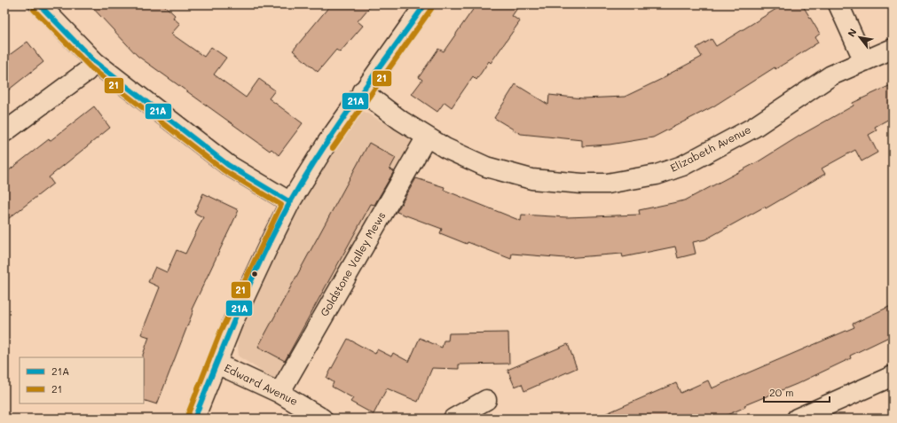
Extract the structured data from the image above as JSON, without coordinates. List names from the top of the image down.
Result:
{
  "streets": {
    "street": ["Elizabeth Avenue", "Goldstone Valley Mews", "Edward Avenue"]
  },
  "crossings": [
    ["Elizabeth Avenue", "Goldstone Valley Mews"],
    ["Goldstone Valley Mews", "Edward Avenue"]
  ],
  "lines": ["transit line 21A", "transit line 21"],
  "legend": ["21A", "21"],
  "scale_bar": "20 m",
  "north": "top left"
}
